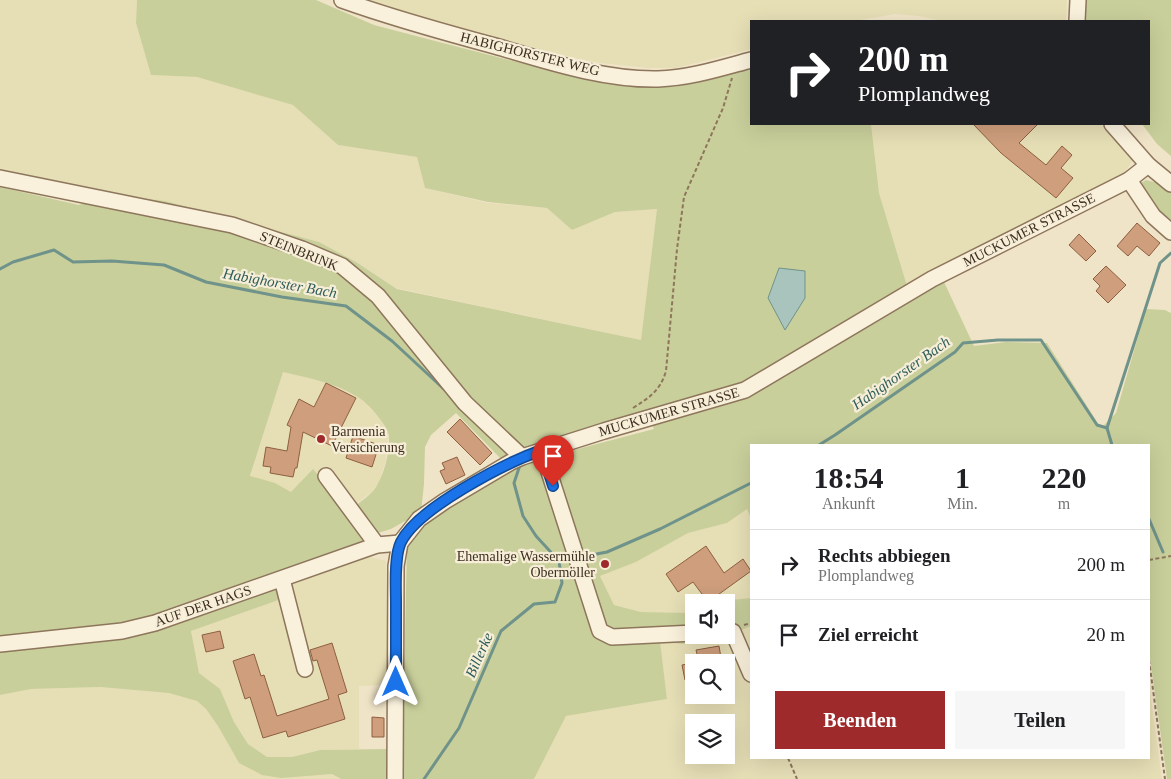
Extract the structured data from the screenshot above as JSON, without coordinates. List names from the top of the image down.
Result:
{
  "streets": {
    "street": [
      "HABIGHORSTER WEG",
      "MUCKUMER STRASSE",
      "STEINBRINK",
      "AUF DER HAGS"
    ]
  },
  "crossings": [
    ["MUCKUMER STRASSE", "STEINBRINK"],
    ["MUCKUMER STRASSE", "AUF DER HAGS"]
  ],
  "water": ["Habighorster Bach", "Billerke"],
  "places": ["Barmenia Versicherung", "Ehemalige Wassermühle Obermöller"],
  "page": {
    "turn": ["200 m", "Plomplandweg"],
    "eta": [
      "18:54",
      "Ankunft",
      "1",
      "Min.",
      "220",
      "m"
    ],
    "list": [
      {
        "name": "Rechts abbiegen",
        "note": "Plomplandweg",
        "value": "200 m"
      },
      {
        "name": "Ziel erreicht",
        "value": "20 m"
      }
    ],
    "buttons": ["Beenden", "Teilen"]
  }
}
